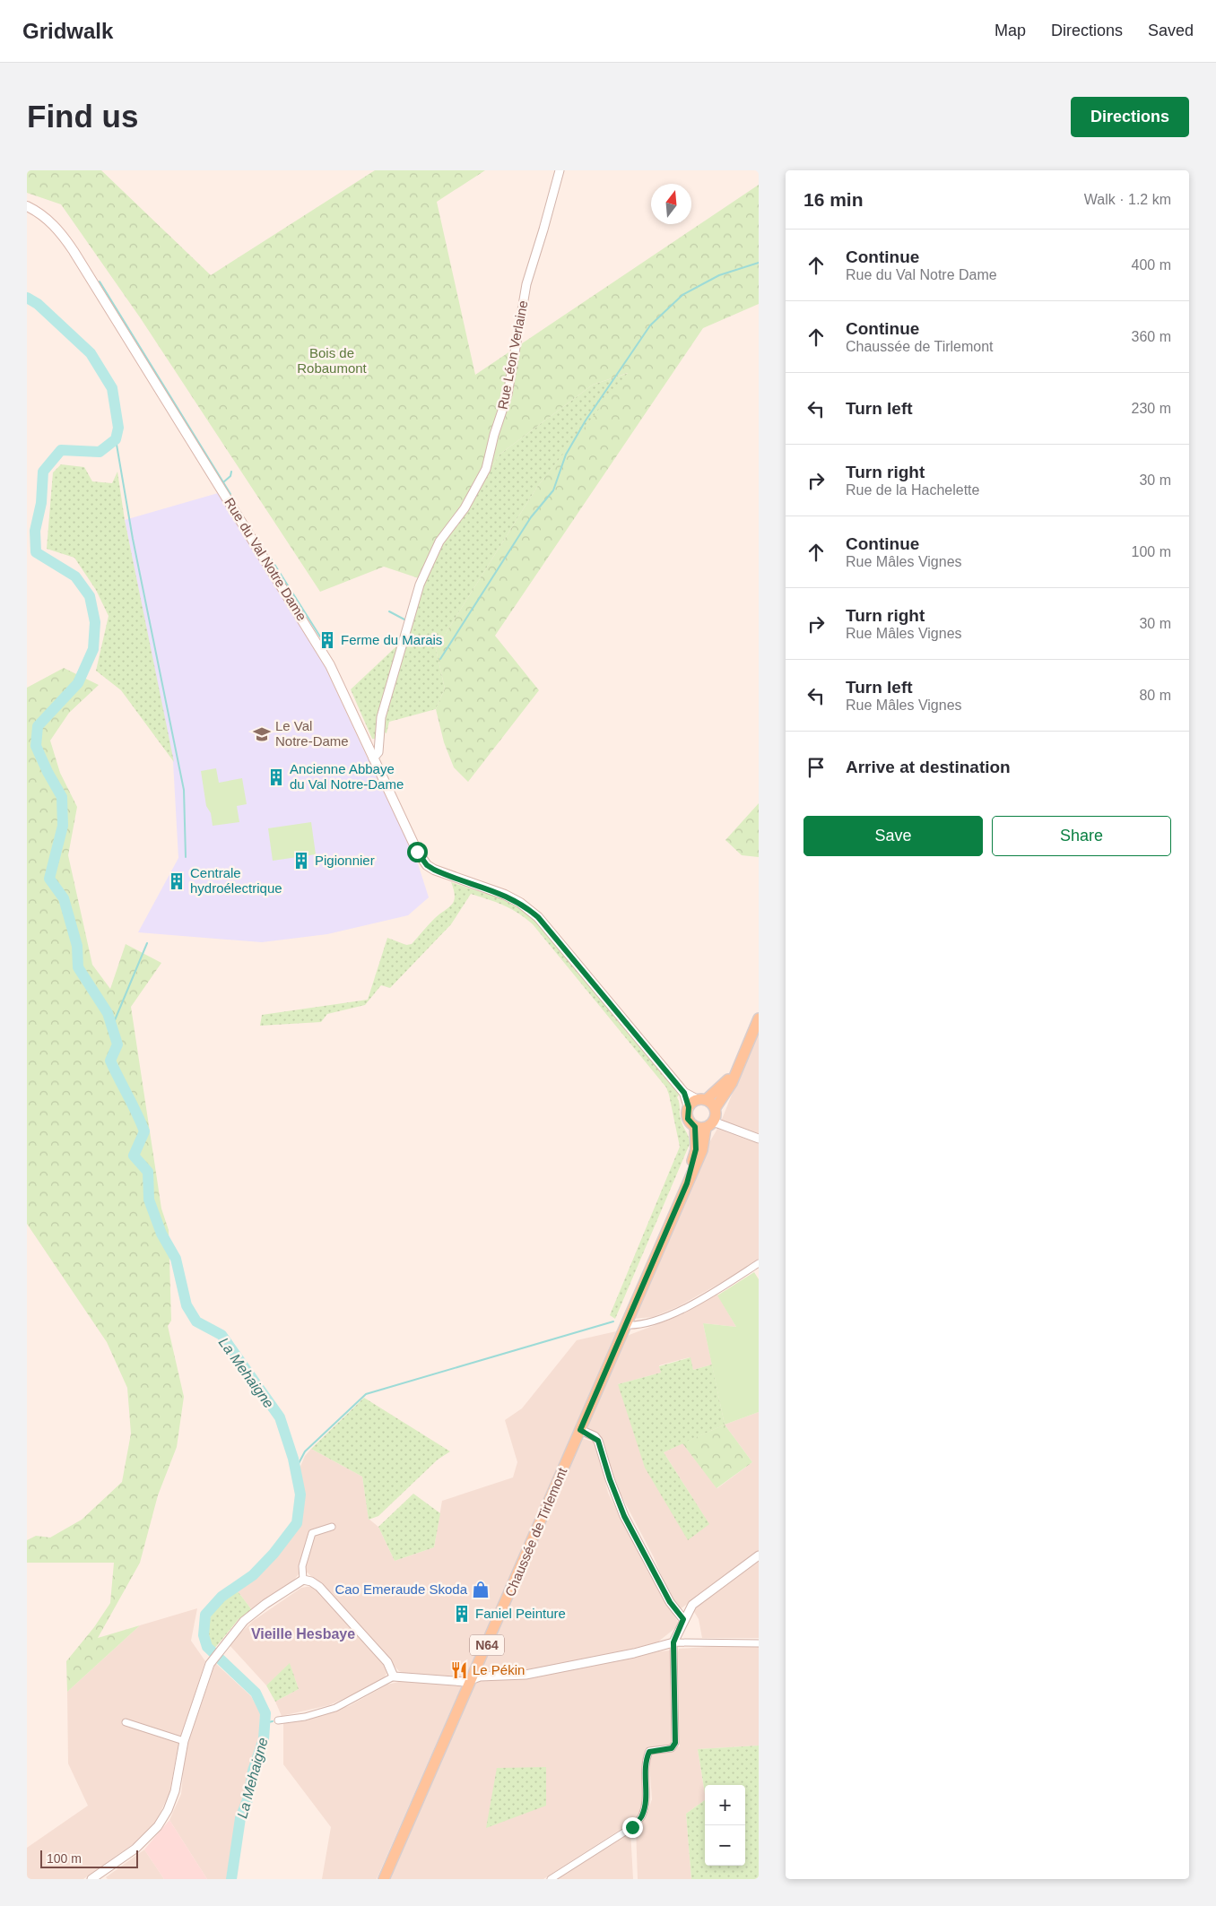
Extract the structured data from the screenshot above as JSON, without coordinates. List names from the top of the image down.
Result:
{
  "streets": {
    "main road": ["Rue du Val Notre Dame", "Chaussée de Tirlemont", "N64"],
    "street": ["Rue Léon Verlaine"]
  },
  "crossings": [
    ["Rue Léon Verlaine", "Rue du Val Notre Dame"],
    ["Rue du Val Notre Dame", "Chaussée de Tirlemont"]
  ],
  "districts": ["Vieille Hesbaye"],
  "water": ["La Mehaigne"],
  "parks": ["Bois de Robaumont"],
  "places": {
    "building": [
      "Ferme du Marais",
      "Ancienne Abbaye du Val Notre-Dame",
      "Pigionnier",
      "Centrale hydroélectrique",
      "Faniel Peinture"
    ],
    "school or university": ["Le Val Notre-Dame"],
    "shop": ["Cao Emeraude Skoda"],
    "restaurant": ["Le Pékin"]
  },
  "scale_bar": "100 m",
  "north": "top",
  "page": {
    "header": "Gridwalk",
    "nav": ["Map", "Directions", "Saved"],
    "buttons": [
      "Directions",
      ["Save", "Share"]
    ],
    "title": "Find us",
    "heading": ["16 min", "Walk · 1.2 km"],
    "list": [
      ["Continue", "Rue du Val Notre Dame", "400 m"],
      ["Continue", "Chaussée de Tirlemont", "360 m"],
      ["Turn left", "230 m"],
      ["Turn right", "Rue de la Hachelette", "30 m"],
      ["Continue", "Rue Mâles Vignes", "100 m"],
      ["Turn right", "Rue Mâles Vignes", "30 m"],
      ["Turn left", "Rue Mâles Vignes", "80 m"],
      "Arrive at destination"
    ],
    "map_buttons": ["+", "−"],
    "scale": "100 m"
  }
}
